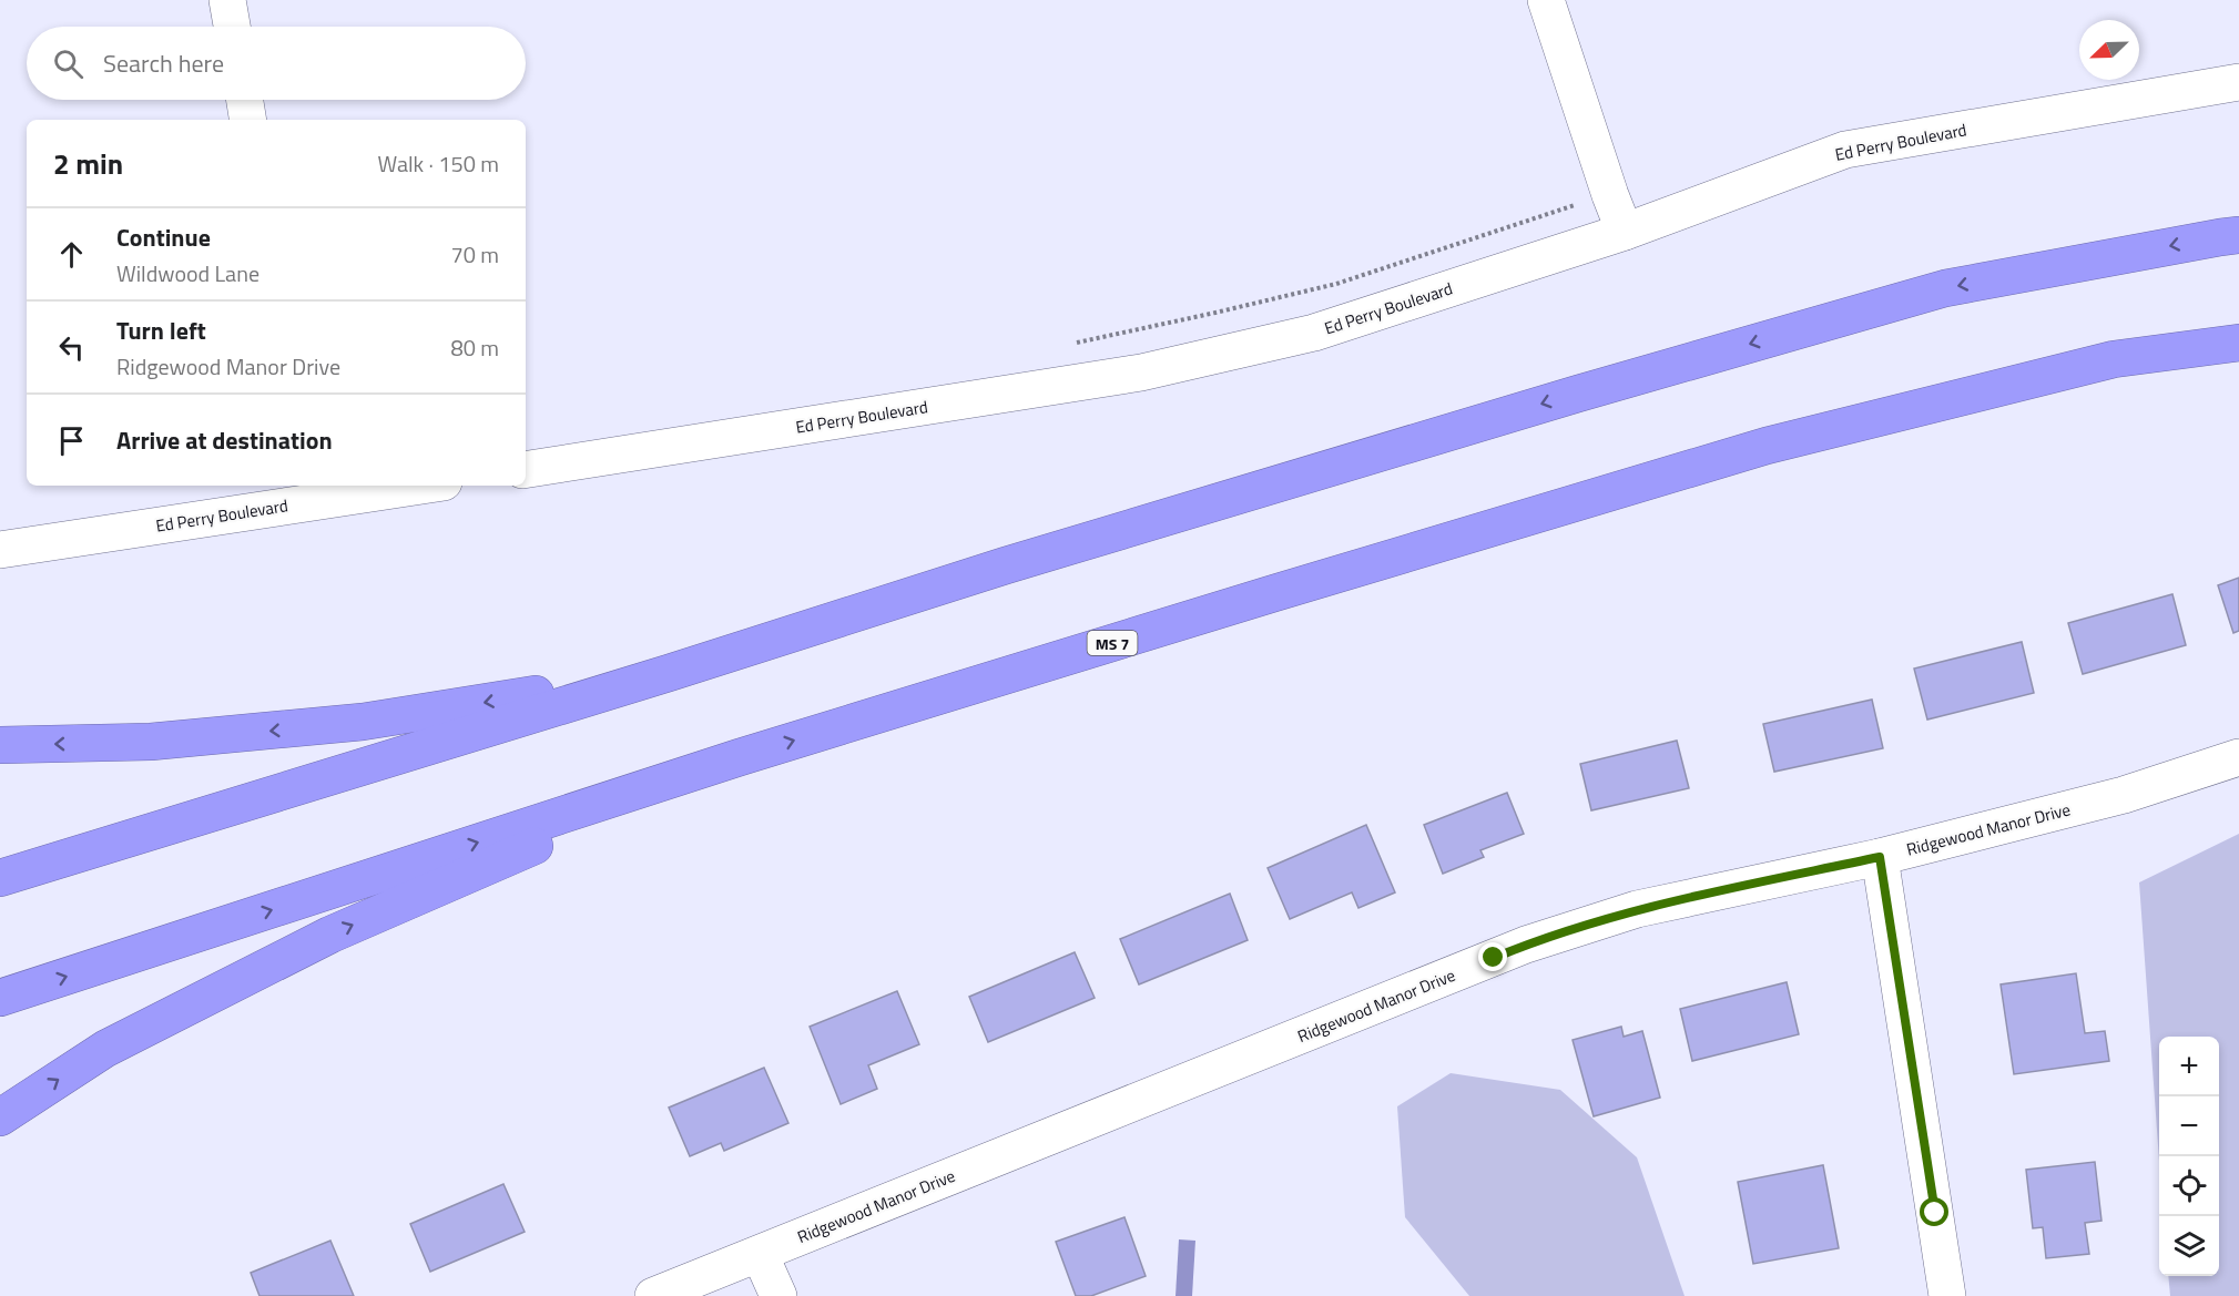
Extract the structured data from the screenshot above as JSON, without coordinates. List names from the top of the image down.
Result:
{
  "streets": {
    "highway": ["MS 7"],
    "street": ["Ed Perry Boulevard", "Ridgewood Manor Drive"]
  },
  "north": "bottom left",
  "page": {
    "search": "Search here",
    "heading": ["2 min", "Walk · 150 m"],
    "list": [
      ["Continue", "Wildwood Lane", "70 m"],
      ["Turn left", "Ridgewood Manor Drive", "80 m"],
      "Arrive at destination"
    ],
    "map_buttons": ["+", "−"]
  }
}
